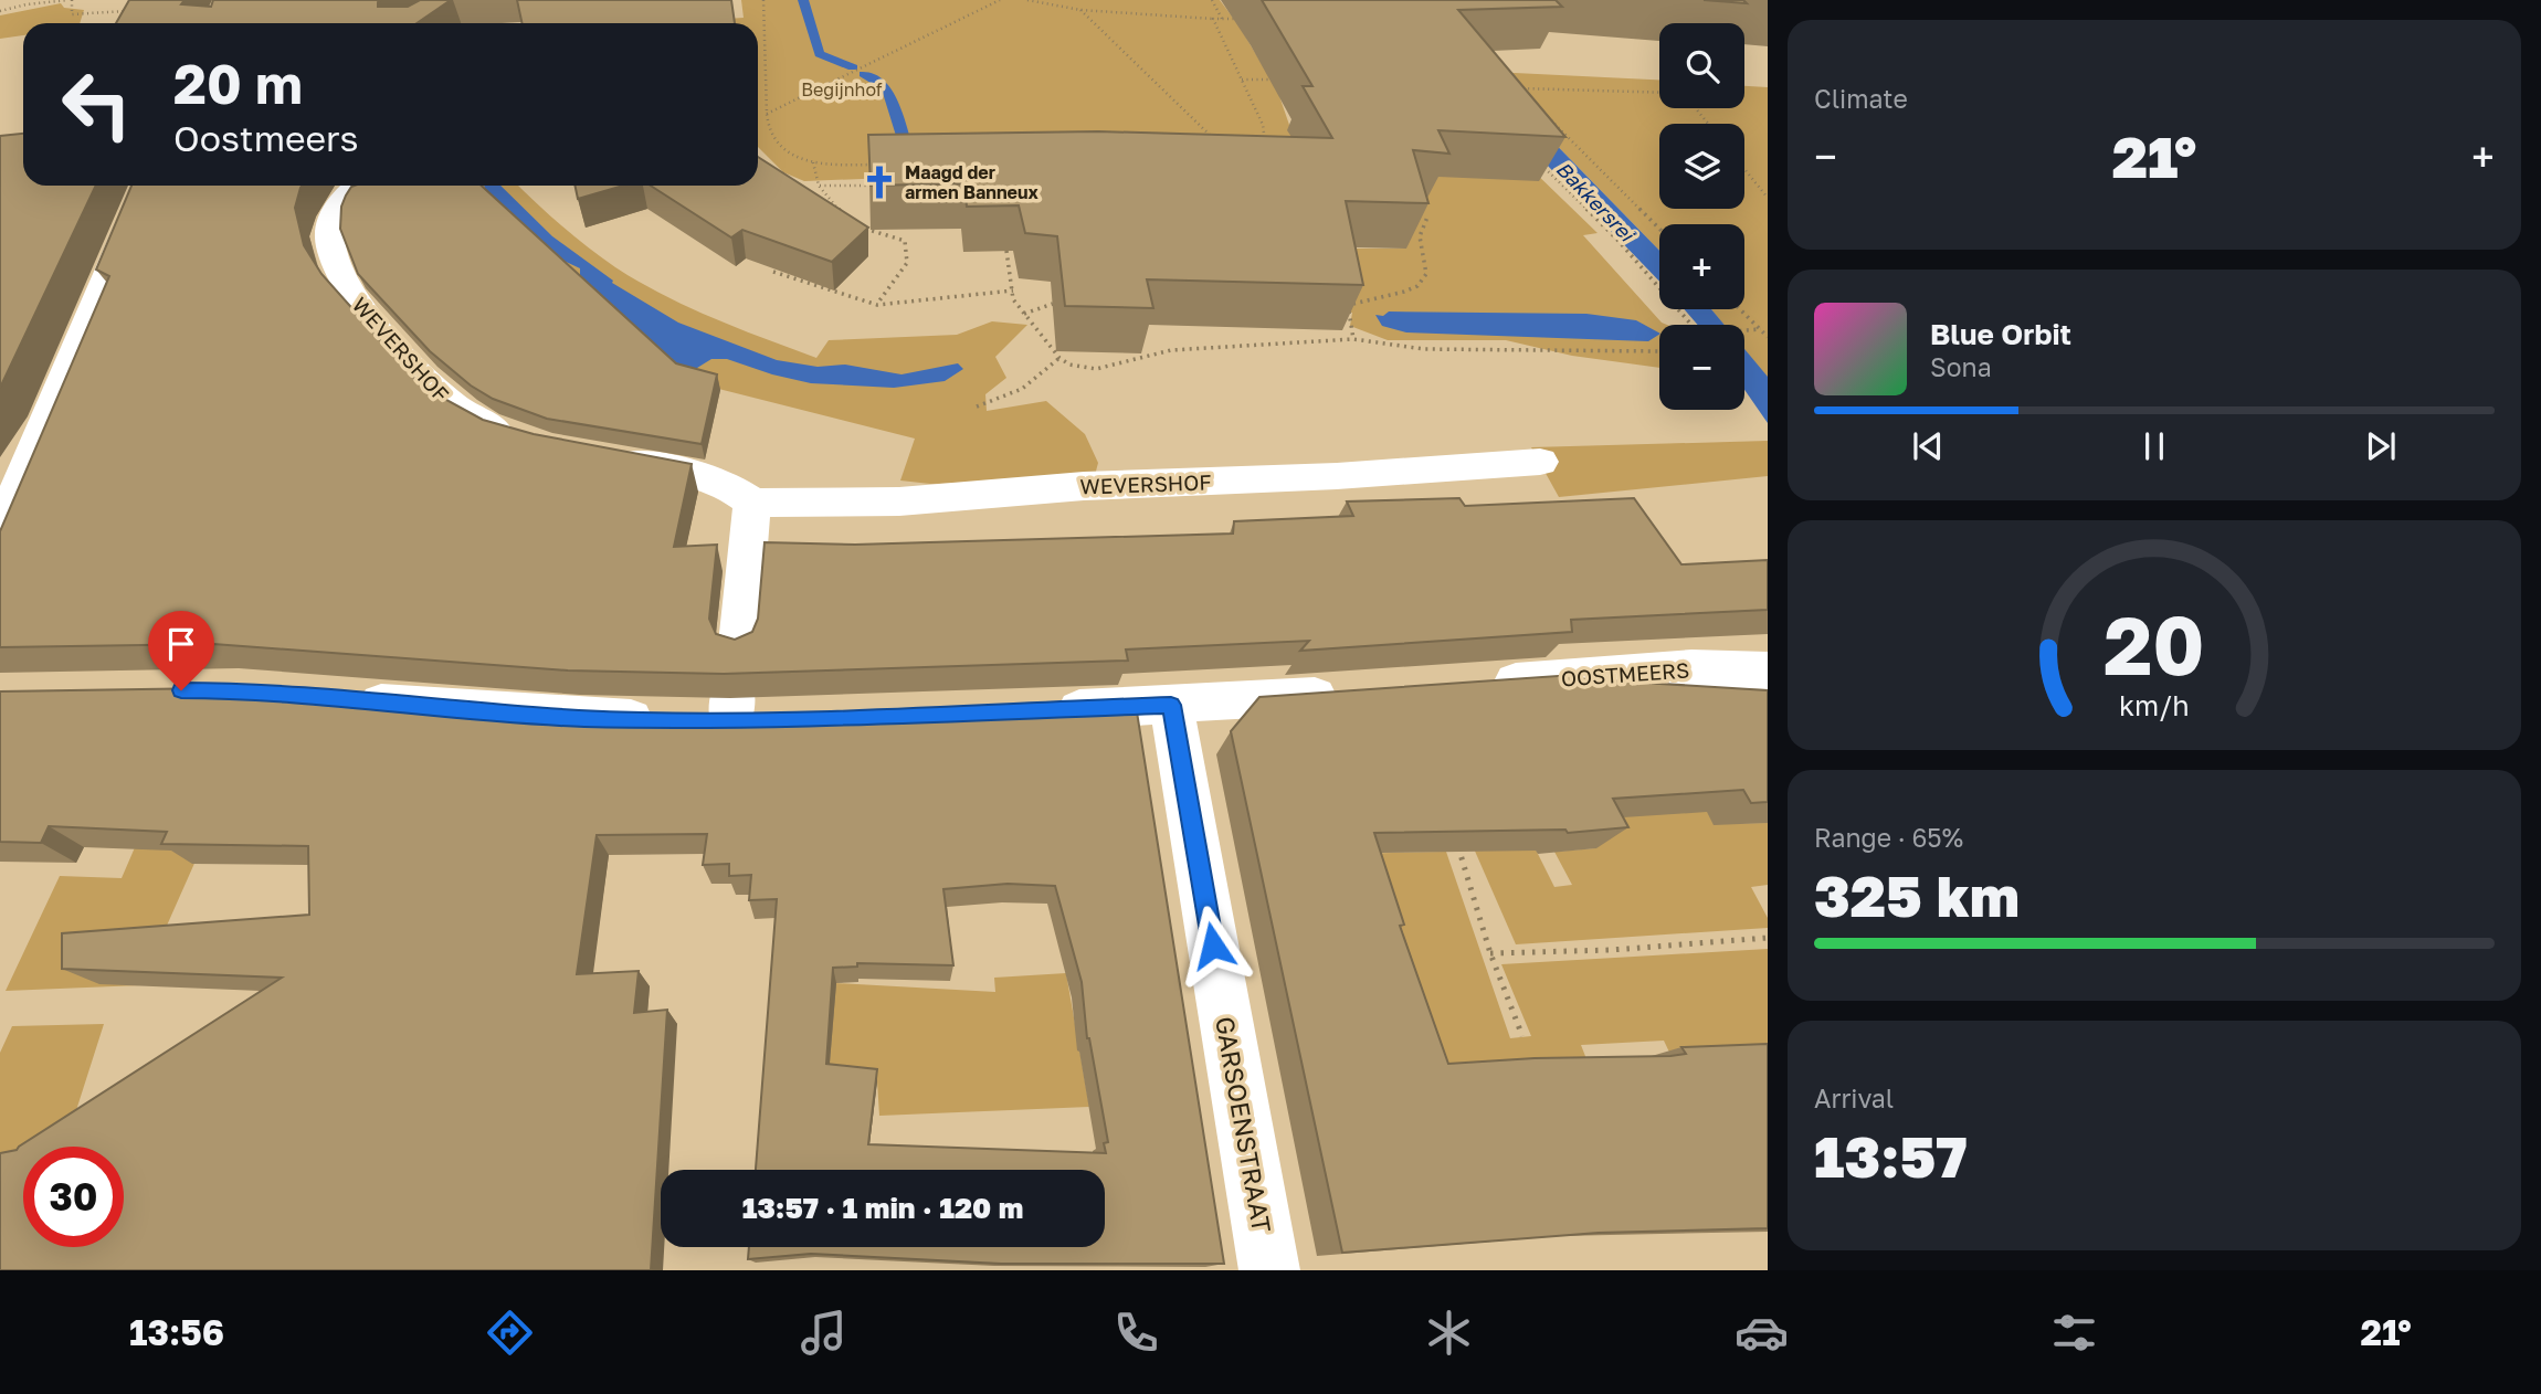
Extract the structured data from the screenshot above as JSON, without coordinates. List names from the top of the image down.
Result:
{
  "streets": {
    "street": ["WEVERSHOF", "OOSTMEERS", "GARSOENSTRAAT"]
  },
  "water": ["Bakkersrei"],
  "parks": ["Begijnhof"],
  "places": {
    "church": ["Maagd der armen Banneux"]
  },
  "page": {
    "tile": [
      "Climate",
      ["Range · 65%", "325 km"],
      ["Arrival", "13:57"]
    ],
    "map_buttons": ["+", "−"],
    "turn": ["20 m", "Oostmeers"],
    "heat": ["−", "21°", "+"],
    "song": ["Blue Orbit", "Sona"],
    "limit": "30",
    "trip": "13:57 · 1 min · 120 m",
    "tabs": ["13:56", "21°"],
    "gauge": ["20", "km/h"]
  }
}
